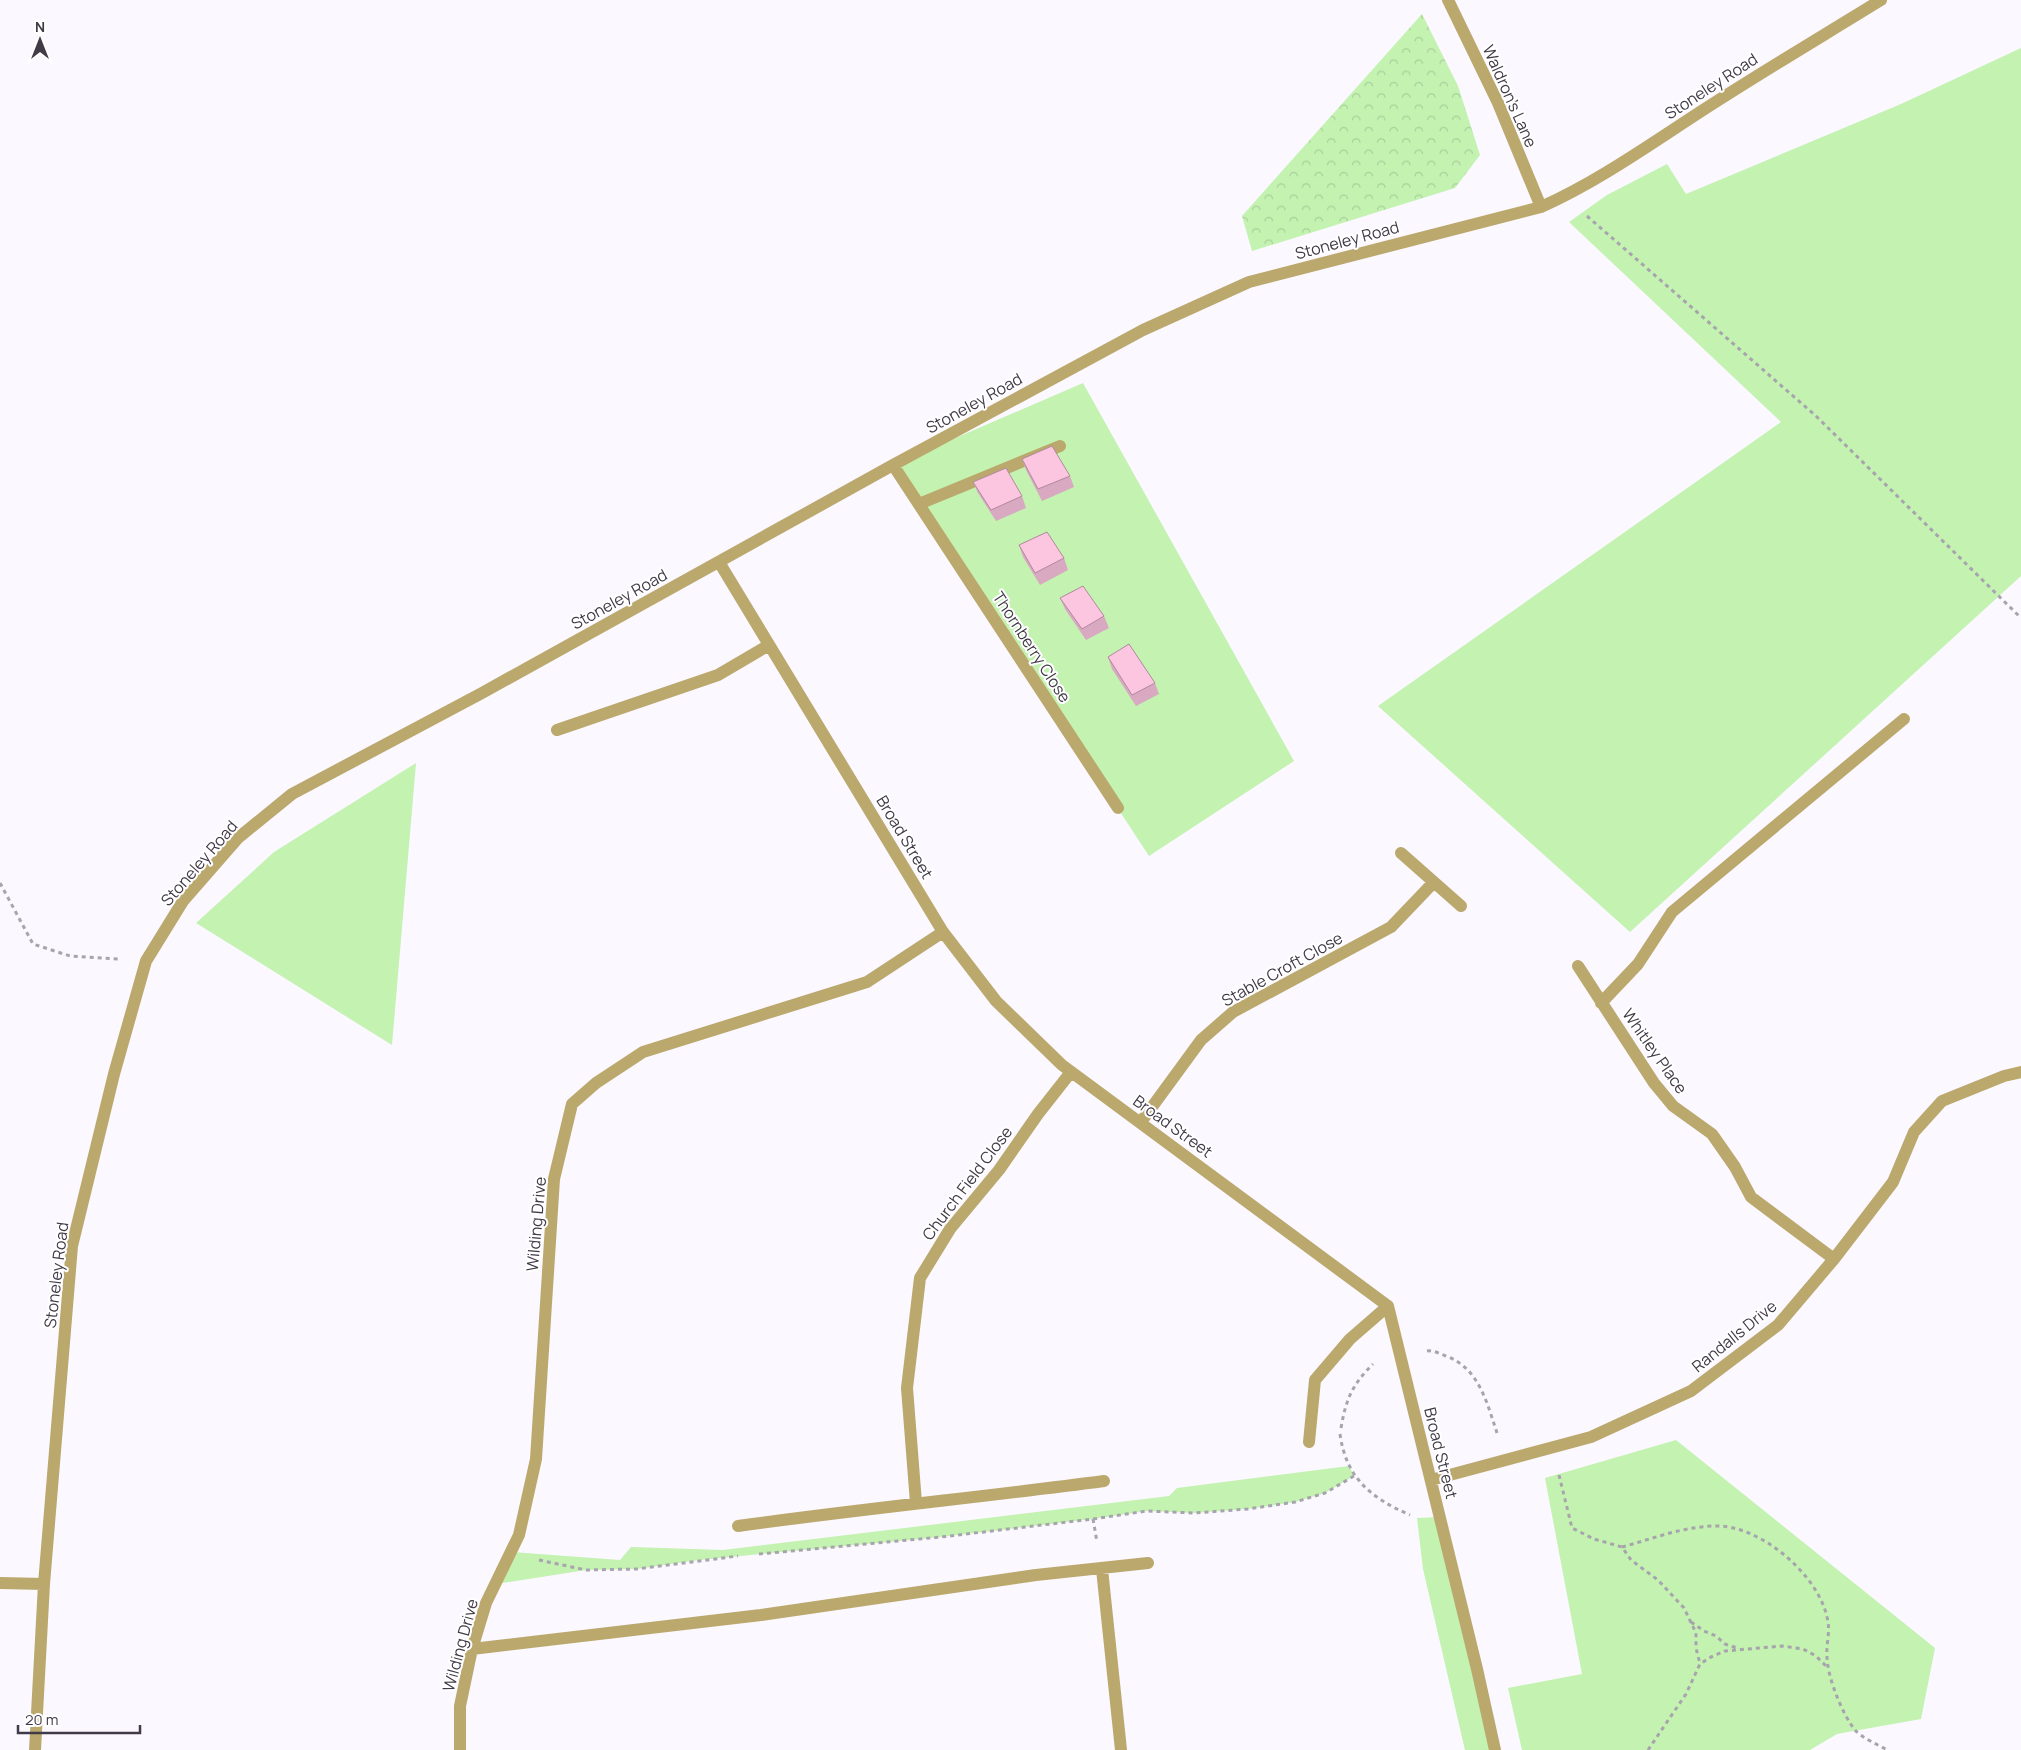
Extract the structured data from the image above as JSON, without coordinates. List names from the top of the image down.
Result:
{
  "streets": {
    "street": [
      "Stoneley Road",
      "Waldron's Lane",
      "Thornberry Close",
      "Broad Street",
      "Stable Croft Close",
      "Whitley Place",
      "Church Field Close",
      "Wilding Drive",
      "Randalls Drive"
    ]
  },
  "crossings": [
    ["Stoneley Road", "Waldron's Lane"],
    ["Stoneley Road", "Thornberry Close"],
    ["Stoneley Road", "Broad Street"],
    ["Broad Street", "Stable Croft Close"],
    ["Broad Street", "Church Field Close"],
    ["Broad Street", "Wilding Drive"],
    ["Broad Street", "Randalls Drive"],
    ["Whitley Place", "Randalls Drive"]
  ],
  "scale_bar": "20 m",
  "north": "top"
}
